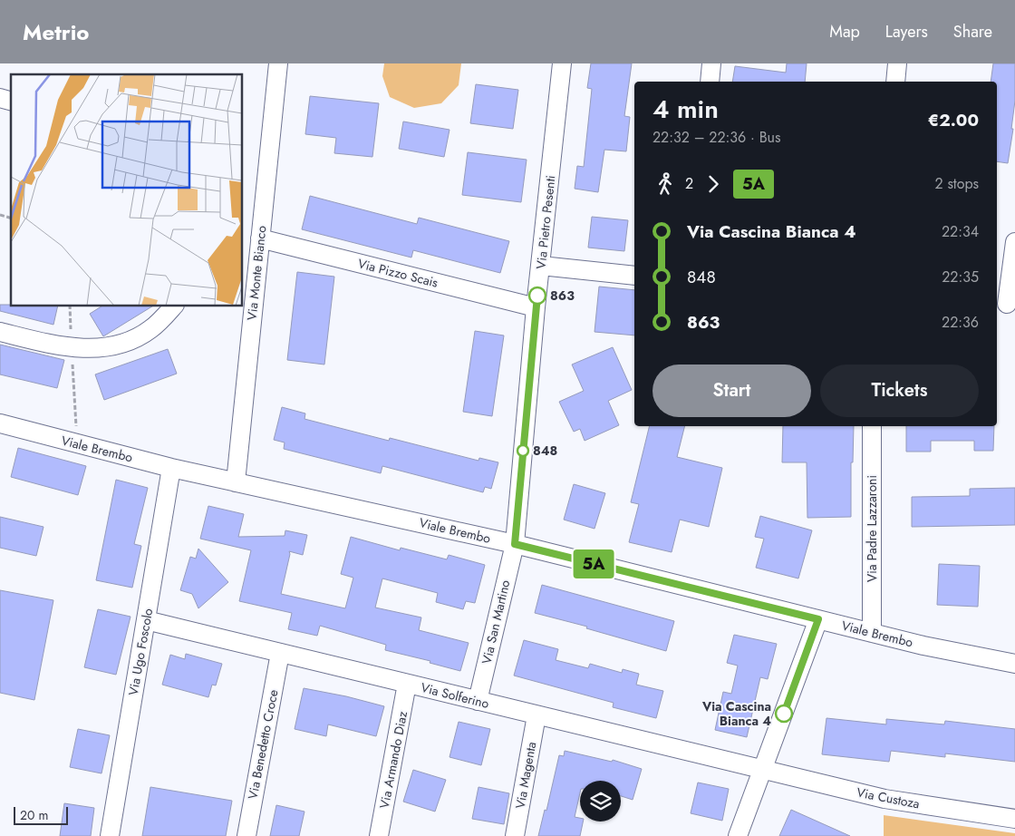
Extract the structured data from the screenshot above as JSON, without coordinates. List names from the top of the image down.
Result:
{
  "streets": {
    "street": [
      "Via Pietro Pesenti",
      "Via Monte Bianco",
      "Via Pizzo Scais",
      "Viale Brembo",
      "Via Padre Lazzaroni",
      "Via San Martino",
      "Via Ugo Foscolo",
      "Via Solferino",
      "Via Benedetto Croce",
      "Via Armando Diaz",
      "Via Magenta",
      "Via Custoza"
    ]
  },
  "crossings": [
    ["Via Pietro Pesenti", "Via Pizzo Scais"],
    ["Via Pietro Pesenti", "Viale Brembo"],
    ["Via Pietro Pesenti", "Via San Martino"],
    ["Via Monte Bianco", "Via Pizzo Scais"],
    ["Via Monte Bianco", "Viale Brembo"],
    ["Viale Brembo", "Via Padre Lazzaroni"],
    ["Viale Brembo", "Via San Martino"],
    ["Viale Brembo", "Via Ugo Foscolo"],
    ["Via San Martino", "Via Solferino"],
    ["Via Ugo Foscolo", "Via Solferino"],
    ["Via Solferino", "Via Benedetto Croce"],
    ["Via Solferino", "Via Armando Diaz"],
    ["Via Solferino", "Via Magenta"],
    ["Via Solferino", "Via Custoza"]
  ],
  "places": ["863", "848", "Via Cascina Bianca 4"],
  "lines": ["bus line 5A"],
  "scale_bar": "20 m",
  "page": {
    "header": "Metrio",
    "nav": ["Map", "Layers", "Share"],
    "on_map": "5A",
    "heading": ["4 min", "22:32 – 22:36 · Bus", "€2.00"],
    "legs": ["2", "5A", "2 stops"],
    "list": [
      {
        "name": "Via Cascina Bianca 4",
        "value": "22:34"
      },
      {
        "name": "848",
        "value": "22:35"
      },
      {
        "name": "863",
        "value": "22:36"
      }
    ],
    "buttons": ["Start", "Tickets"],
    "scale": "20 m"
  }
}
